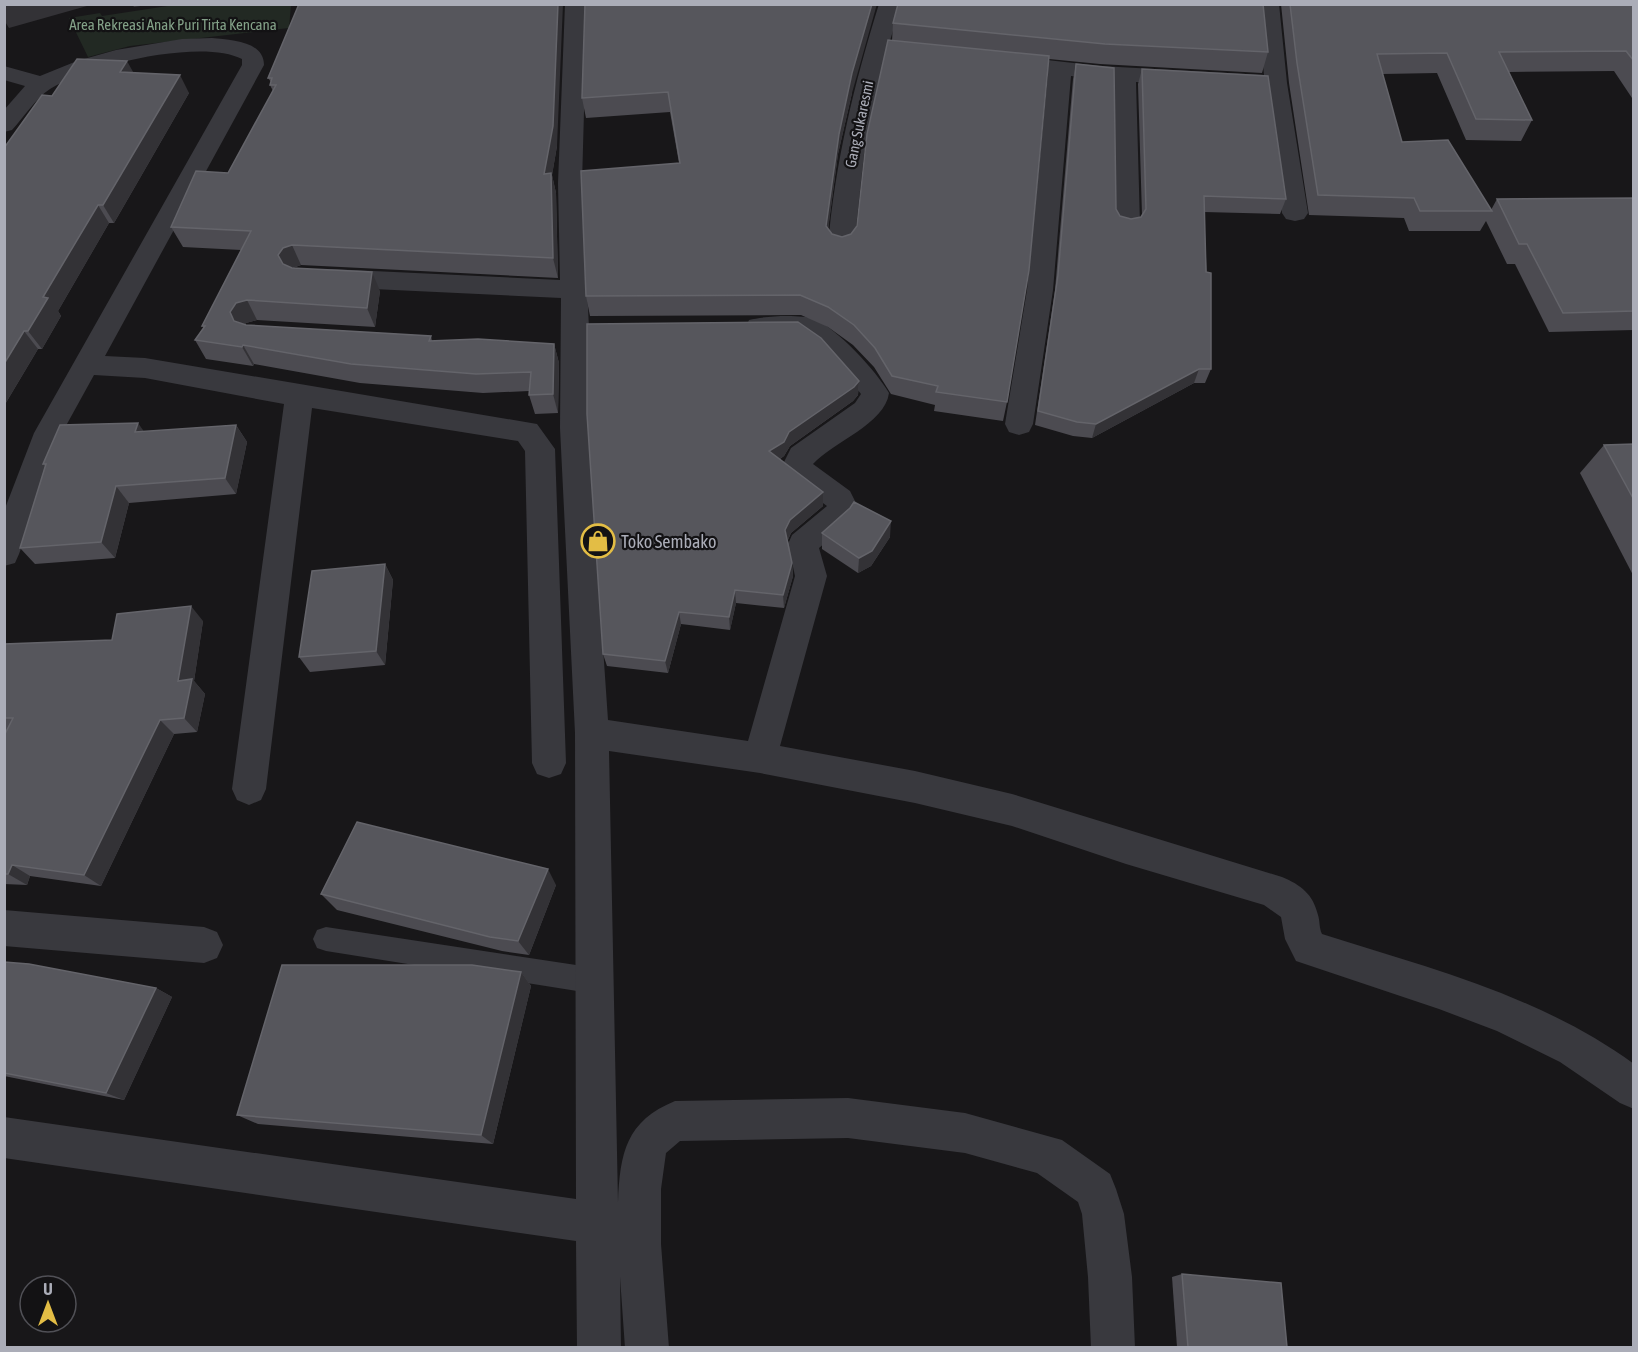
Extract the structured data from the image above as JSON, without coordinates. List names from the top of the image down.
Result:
{
  "streets": {
    "street": ["Gang Sukaresmi"]
  },
  "parks": ["Area Rekreasi Anak Puri Tirta Kencana"],
  "places": {
    "shop": ["Toko Sembako"]
  },
  "north": "top"
}
